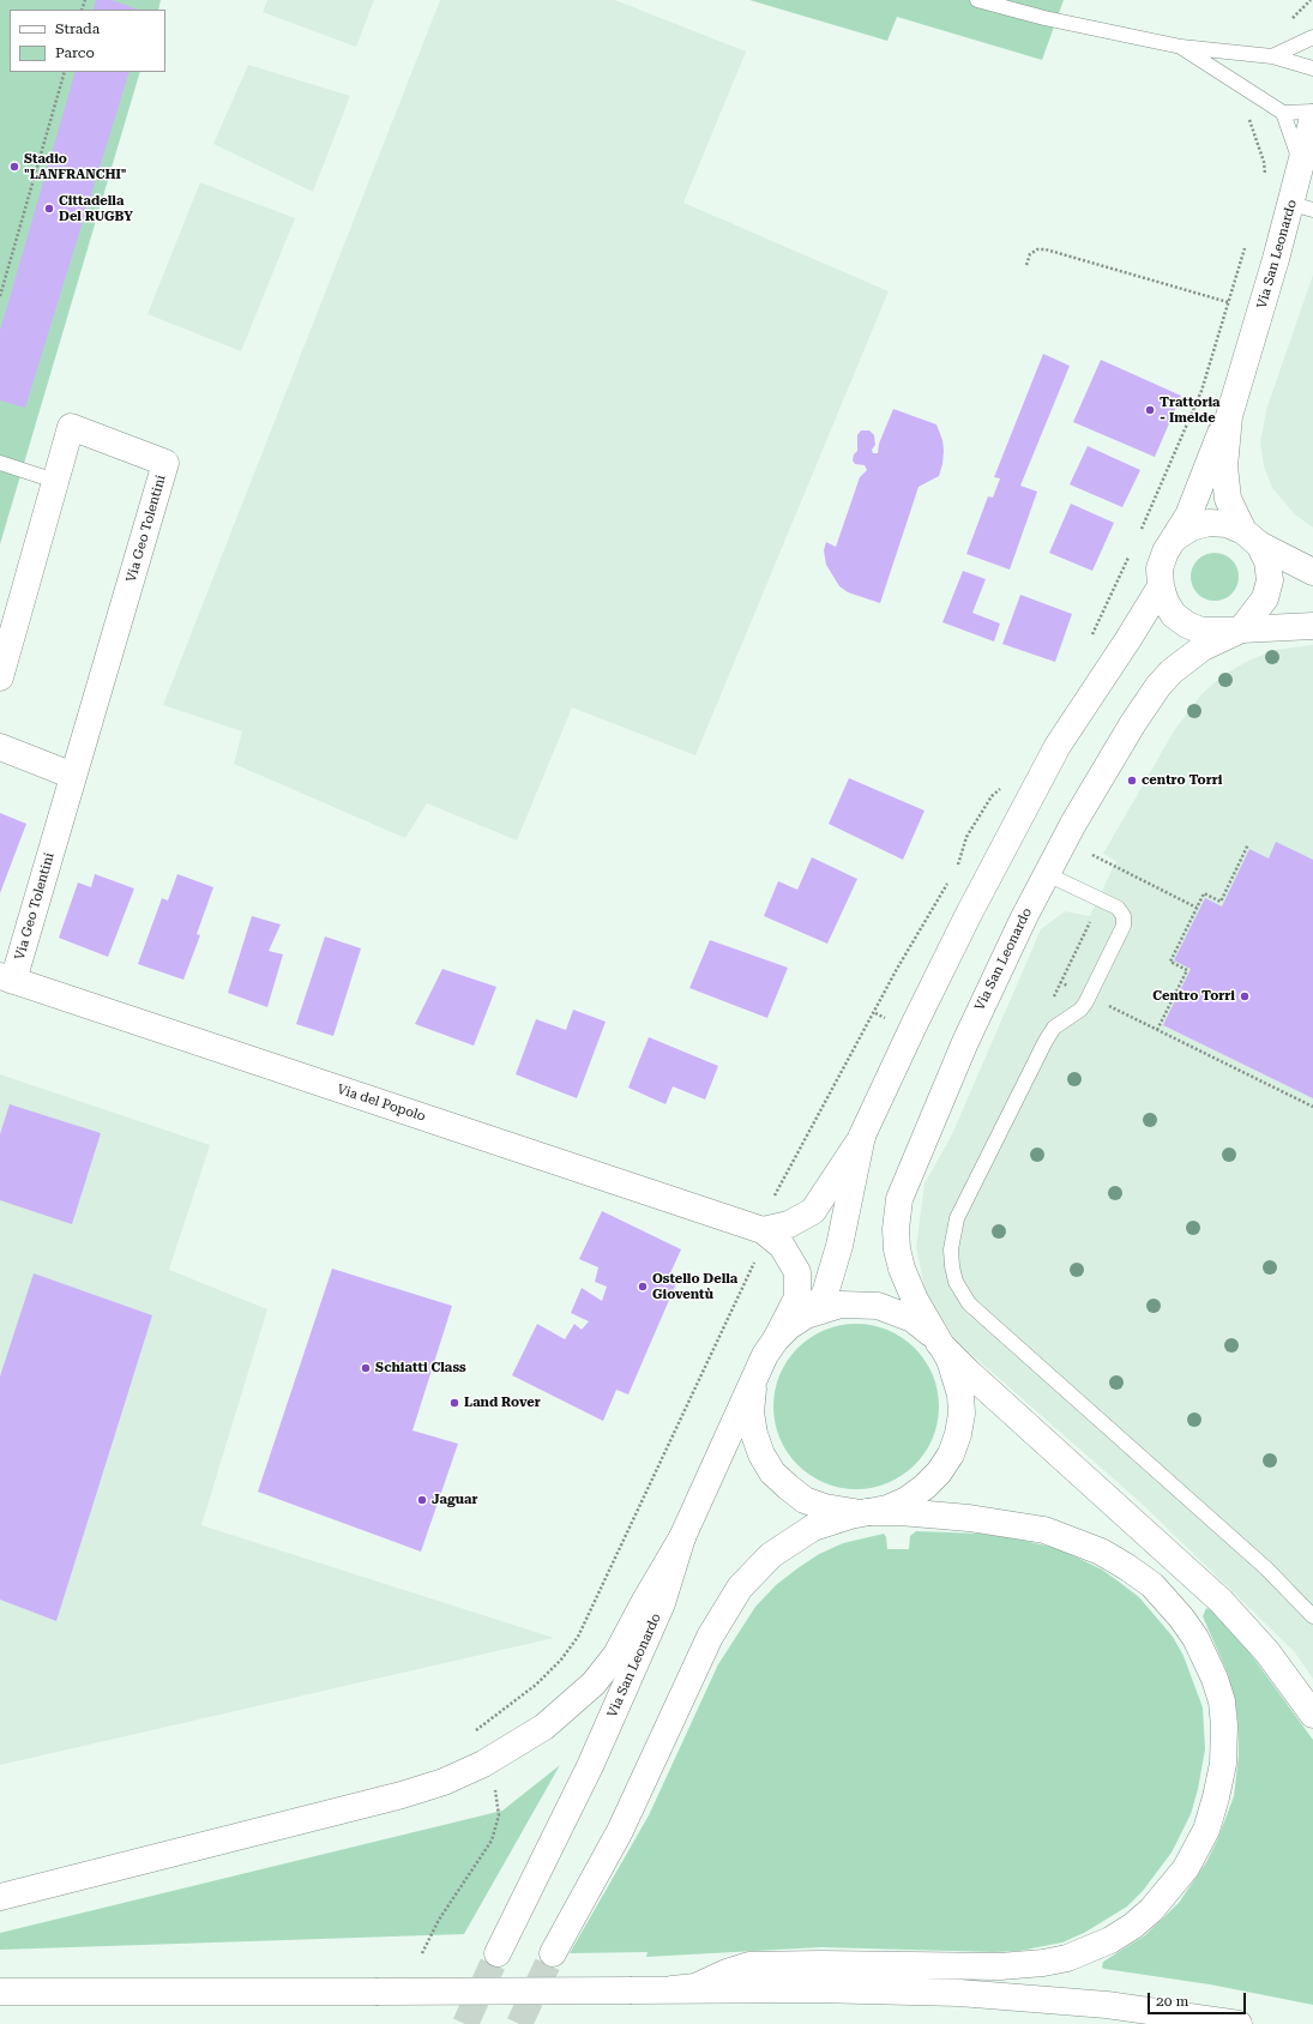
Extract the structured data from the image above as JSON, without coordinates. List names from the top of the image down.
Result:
{
  "streets": {
    "main road": ["Via San Leonardo", "Via Geo Tolentini", "Via del Popolo"]
  },
  "crossings": [
    ["Via San Leonardo", "Via del Popolo"],
    ["Via Geo Tolentini", "Via del Popolo"]
  ],
  "places": [
    "Stadio \"LANFRANCHI\"",
    "Cittadella Del RUGBY",
    "Trattoria - Imelde",
    "centro Torri",
    "Centro Torri",
    "Ostello Della Gioventù",
    "Schiatti Class",
    "Land Rover",
    "Jaguar"
  ],
  "legend": ["Strada", "Parco"],
  "scale_bar": "20 m"
}
